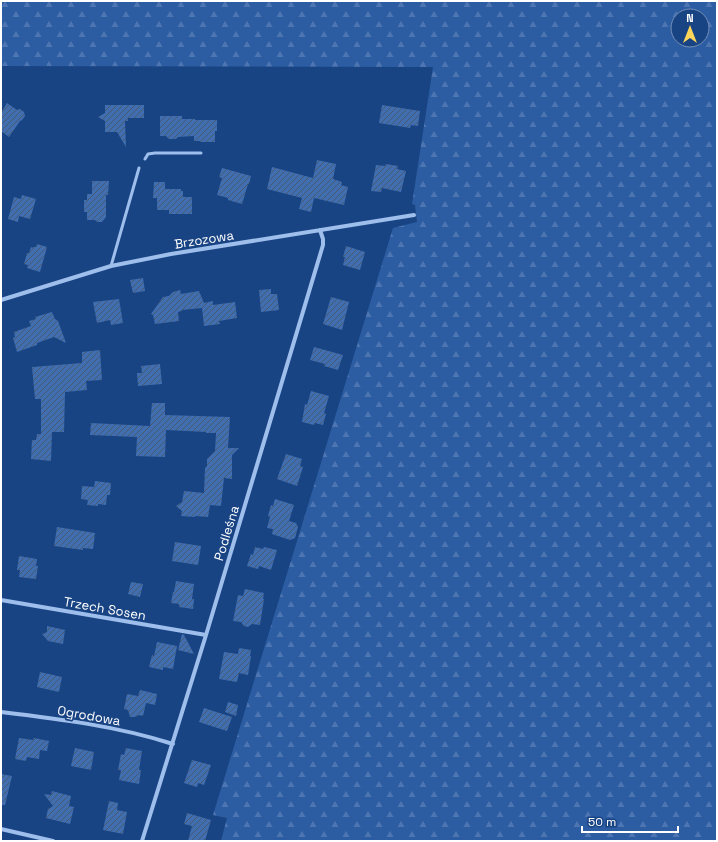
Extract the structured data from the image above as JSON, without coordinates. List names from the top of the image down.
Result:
{
  "streets": {
    "street": [
      "Brzozowa",
      "Podleśna",
      "Trzech Sosen",
      "Ogrodowa"
    ]
  },
  "crossings": [
    ["Brzozowa", "Podleśna"],
    ["Podleśna", "Trzech Sosen"],
    ["Podleśna", "Ogrodowa"]
  ],
  "scale_bar": "50 m",
  "north": "top"
}
